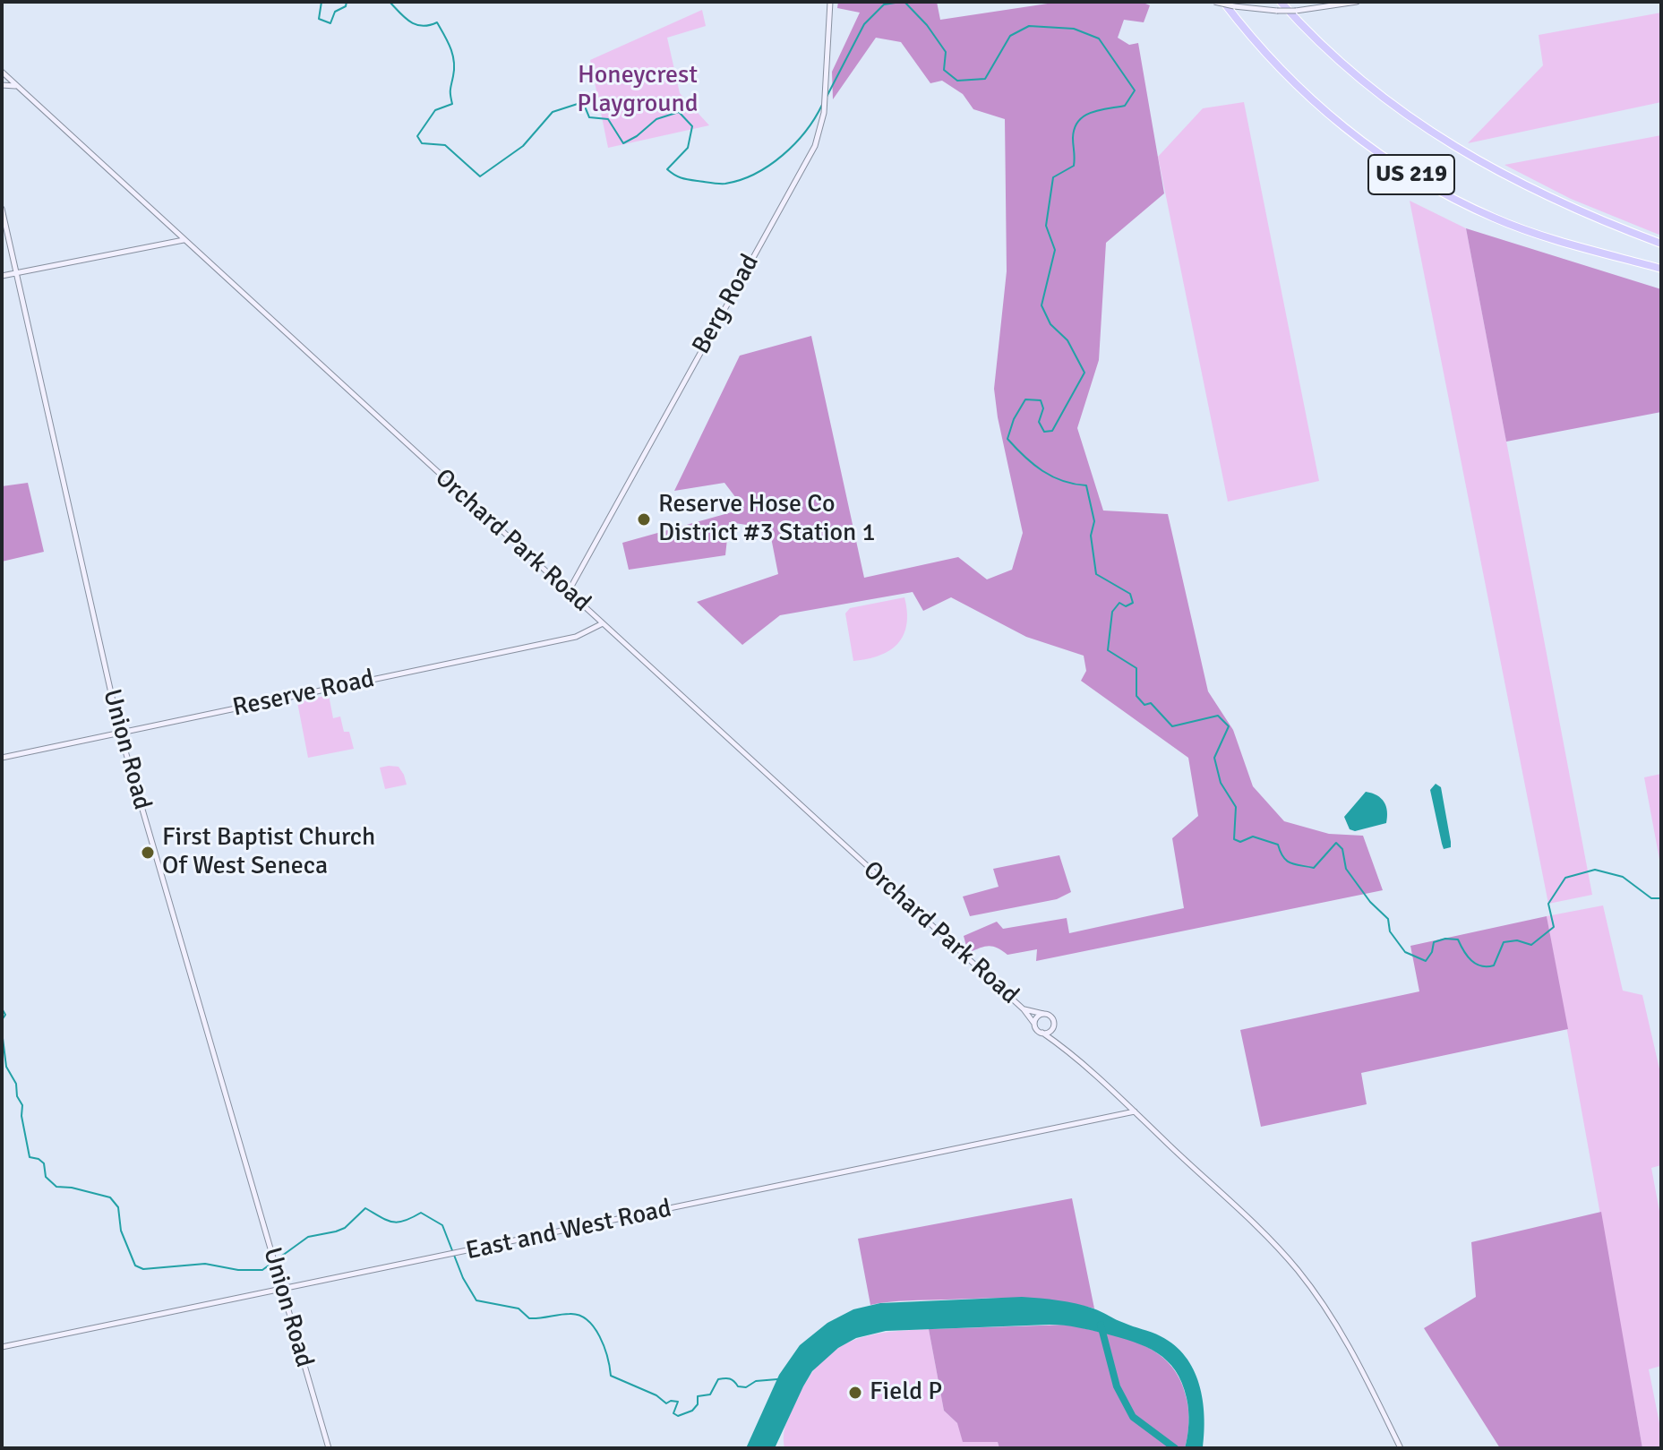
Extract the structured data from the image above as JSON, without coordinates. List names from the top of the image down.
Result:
{
  "streets": {
    "highway": ["US 219"],
    "main road": [
      "Berg Road",
      "Orchard Park Road",
      "Reserve Road",
      "Union Road",
      "East and West Road"
    ]
  },
  "crossings": [
    ["Berg Road", "Orchard Park Road"],
    ["Orchard Park Road", "Reserve Road"],
    ["Reserve Road", "Union Road"],
    ["Union Road", "East and West Road"]
  ],
  "parks": ["Honeycrest Playground"],
  "places": ["Reserve Hose Co District #3 Station 1", "First Baptist Church Of West Seneca", "Field P"]
}
